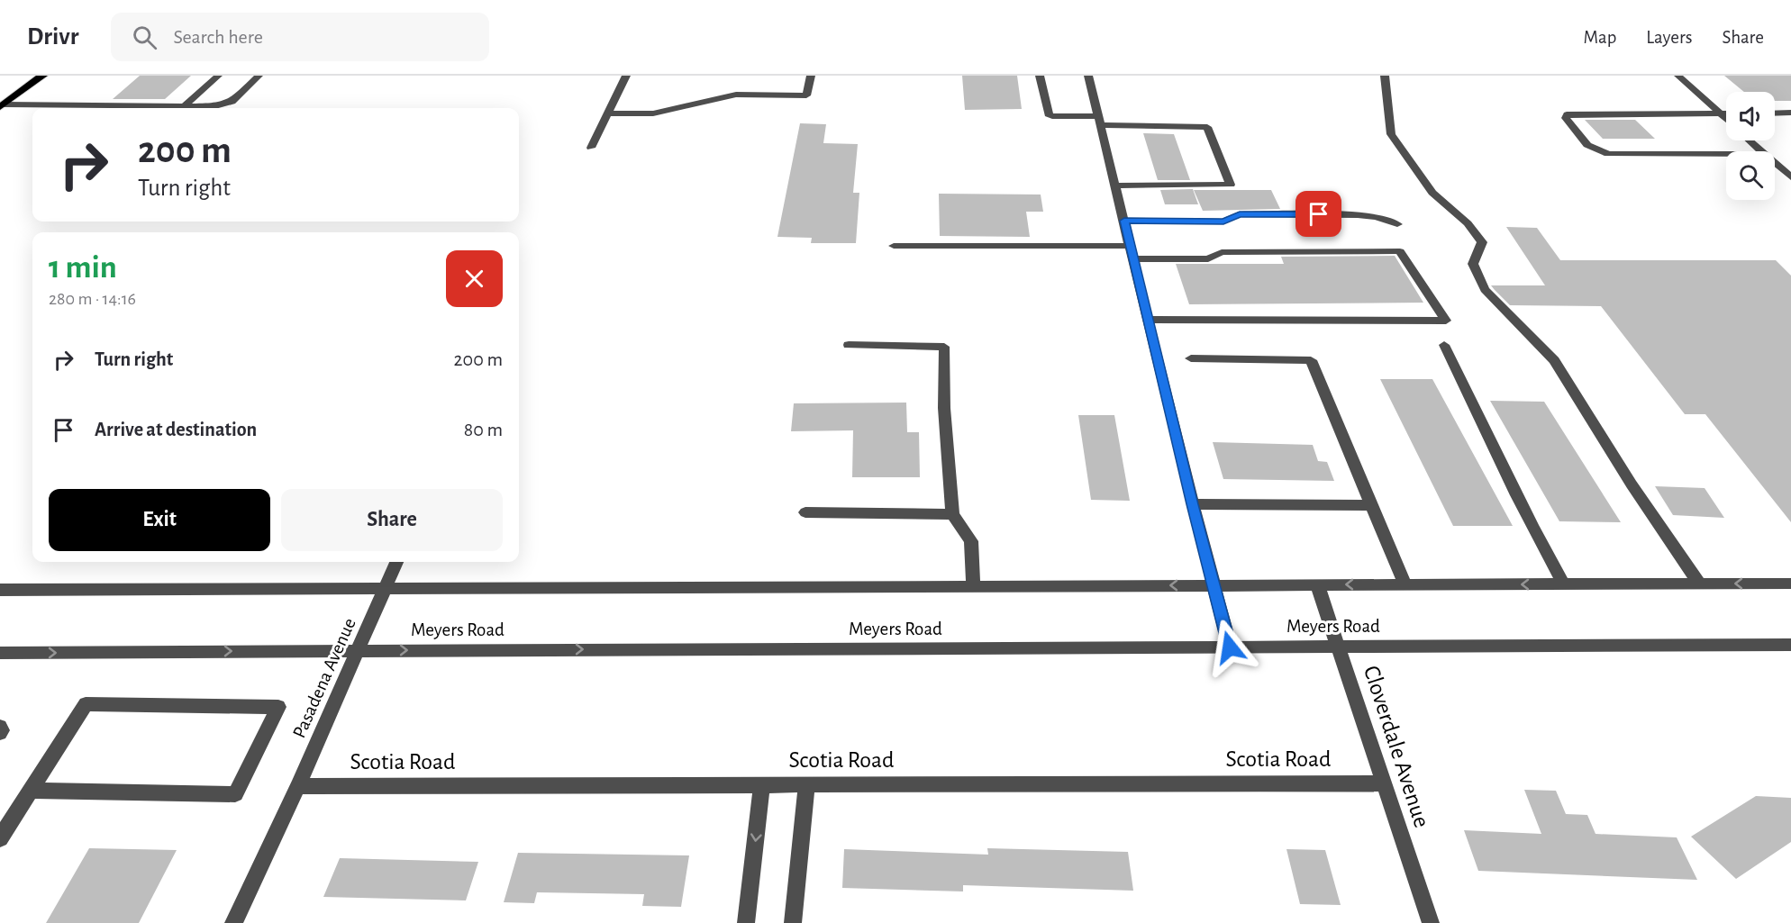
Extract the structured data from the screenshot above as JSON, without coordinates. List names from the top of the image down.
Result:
{
  "streets": {
    "street": [
      "Meyers Road",
      "Pasadena Avenue",
      "Cloverdale Avenue",
      "Scotia Road"
    ]
  },
  "crossings": [
    ["Meyers Road", "Pasadena Avenue"],
    ["Meyers Road", "Cloverdale Avenue"],
    ["Pasadena Avenue", "Scotia Road"],
    ["Cloverdale Avenue", "Scotia Road"]
  ],
  "page": {
    "header": "Drivr",
    "search": "Search here",
    "nav": ["Map", "Layers", "Share"],
    "turn": ["200 m", "Turn right"],
    "heading": ["1 min", "280 m · 14:16"],
    "list": [
      {
        "name": "Turn right",
        "value": "200 m"
      },
      {
        "name": "Arrive at destination",
        "value": "80 m"
      }
    ],
    "buttons": ["Exit", "Share"]
  }
}
